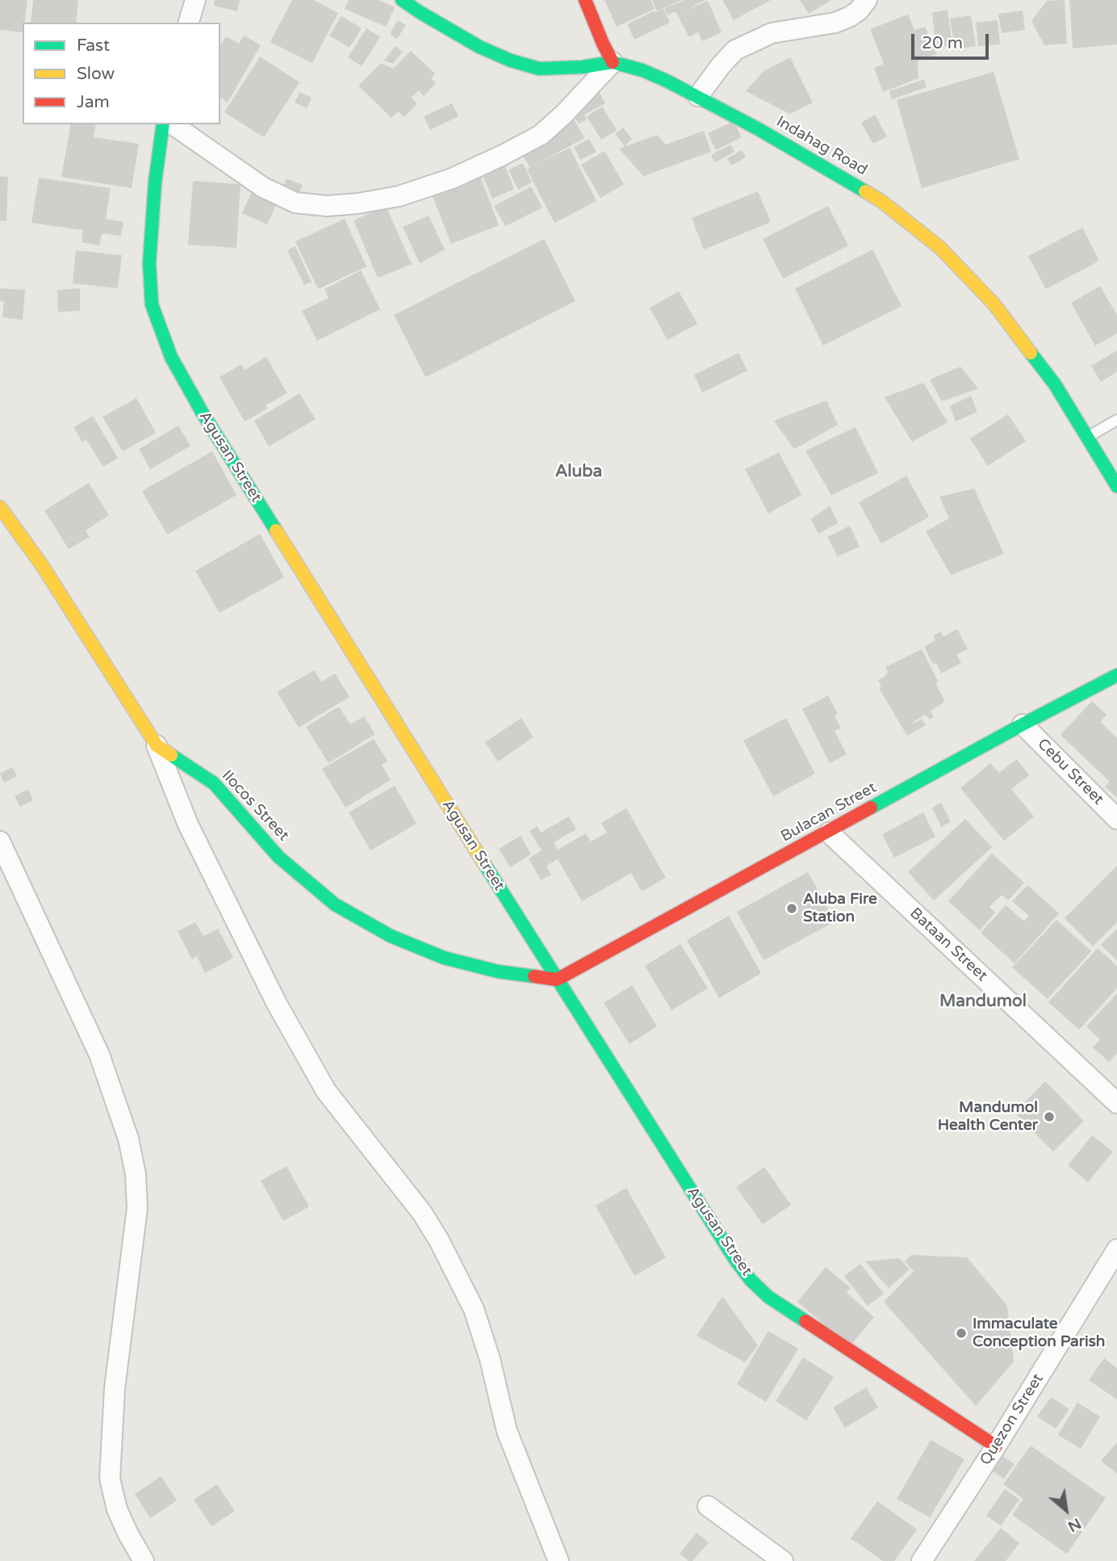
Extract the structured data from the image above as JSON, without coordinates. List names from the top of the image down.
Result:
{
  "streets": {
    "street": [
      "Indahag Road",
      "Agusan Street",
      "Cebu Street",
      "Ilocos Street",
      "Bulacan Street",
      "Bataan Street",
      "Quezon Street"
    ]
  },
  "crossings": [
    ["Agusan Street", "Ilocos Street"],
    ["Agusan Street", "Bulacan Street"],
    ["Agusan Street", "Quezon Street"],
    ["Cebu Street", "Bulacan Street"],
    ["Ilocos Street", "Bulacan Street"],
    ["Bulacan Street", "Bataan Street"]
  ],
  "districts": ["Aluba", "Mandumol"],
  "places": ["Aluba Fire Station", "Mandumol Health Center", "Immaculate Conception Parish"],
  "legend": ["Fast", "Slow", "Jam"],
  "scale_bar": "20 m",
  "north": "bottom right"
}
